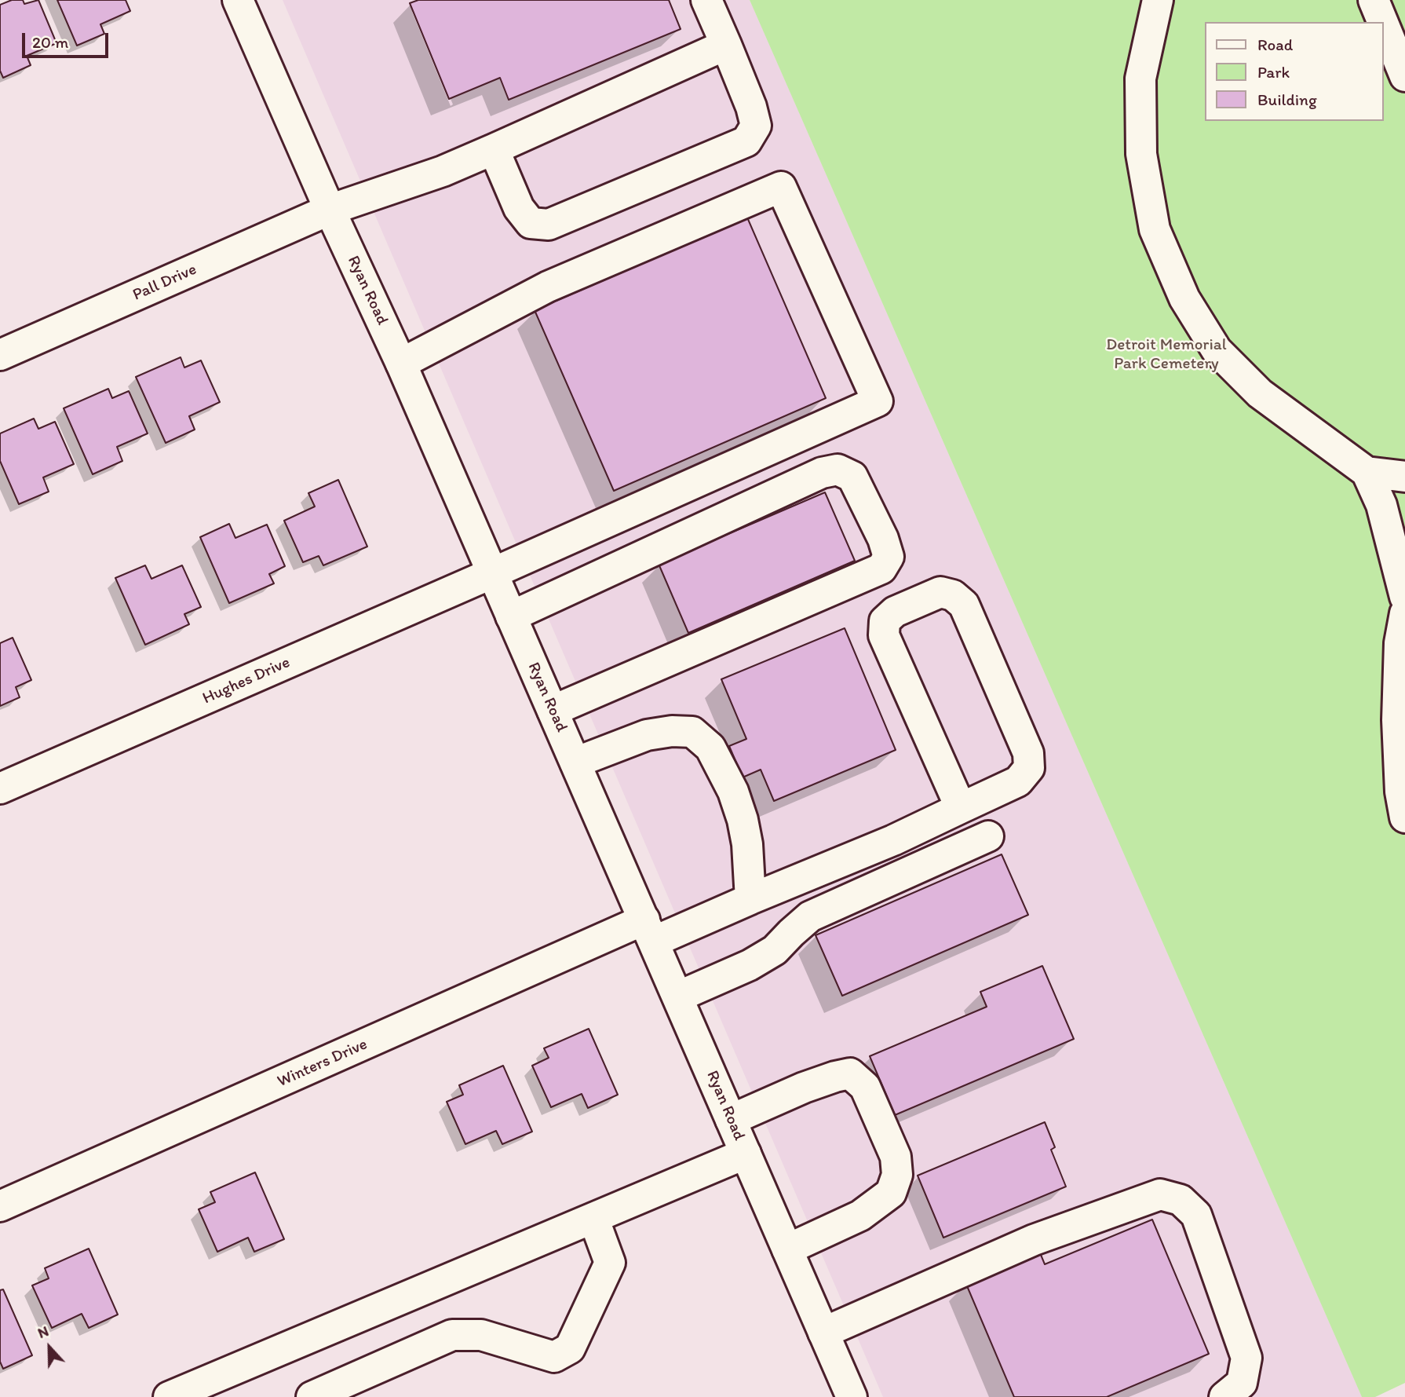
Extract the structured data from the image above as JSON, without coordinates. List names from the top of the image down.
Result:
{
  "streets": {
    "street": [
      "Pall Drive",
      "Ryan Road",
      "Hughes Drive",
      "Winters Drive"
    ]
  },
  "crossings": [
    ["Pall Drive", "Ryan Road"],
    ["Ryan Road", "Hughes Drive"],
    ["Ryan Road", "Winters Drive"]
  ],
  "parks": ["Detroit Memorial Park Cemetery"],
  "legend": ["Road", "Park", "Building"],
  "scale_bar": "20 m",
  "north": "top"
}
